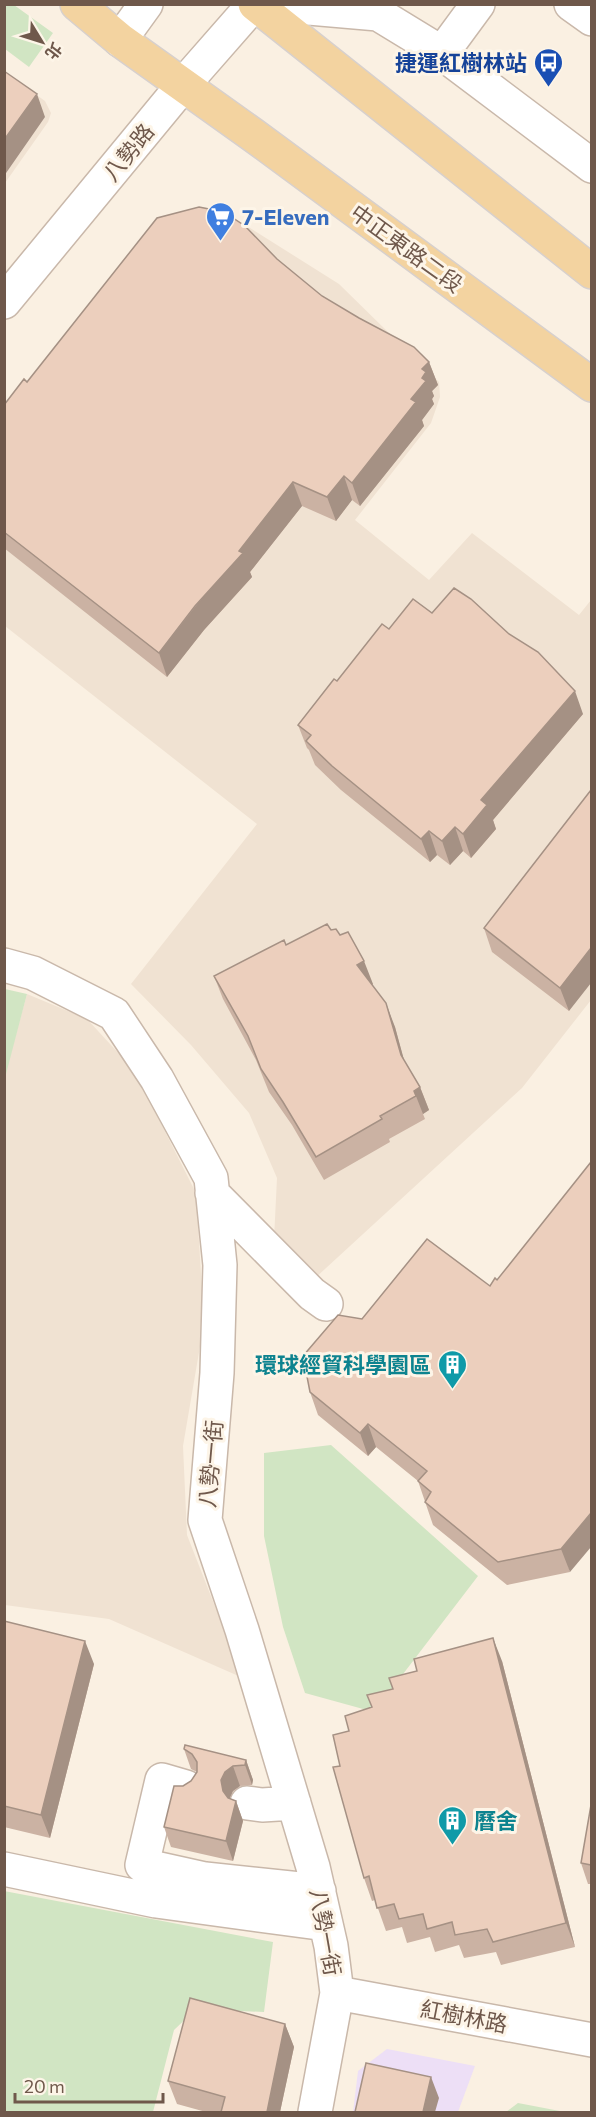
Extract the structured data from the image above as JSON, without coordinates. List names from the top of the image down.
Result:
{
  "streets": {
    "main road": ["中正東路二段"],
    "street": ["八勢路", "八勢一街", "紅樹林路"]
  },
  "crossings": [
    ["八勢路", "中正東路二段"],
    ["八勢一街", "紅樹林路"]
  ],
  "places": {
    "bus stop": ["捷運紅樹林站"],
    "supermarket": ["7-Eleven"],
    "building": ["環球經貿科學園區", "曆舍"]
  },
  "scale_bar": "20 m",
  "north": "bottom right"
}
